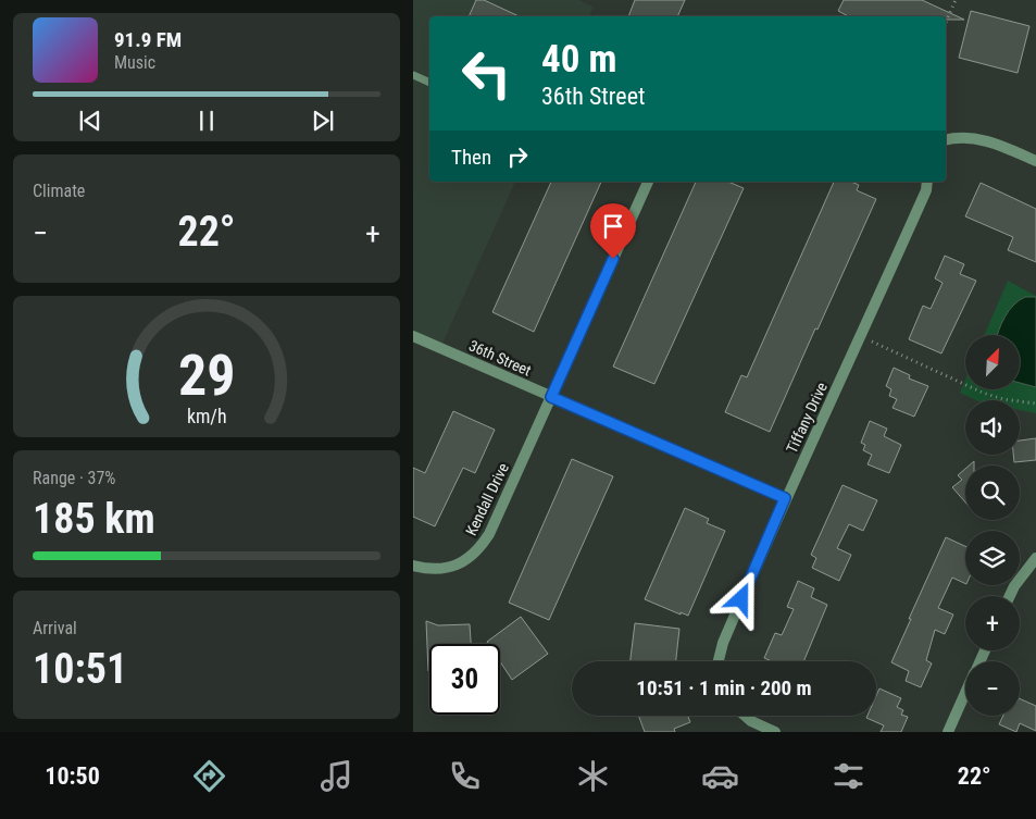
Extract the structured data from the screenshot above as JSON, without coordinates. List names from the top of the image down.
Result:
{
  "streets": {
    "street": ["36th Street", "Tiffany Drive", "Kendall Drive"]
  },
  "crossings": [
    ["36th Street", "Tiffany Drive"],
    ["36th Street", "Kendall Drive"]
  ],
  "north": "top right",
  "page": {
    "turn": ["40 m", "36th Street"],
    "song": ["91.9 FM", "Music"],
    "then": "Then",
    "tile": [
      "Climate",
      ["Range · 37%", "185 km"],
      ["Arrival", "10:51"]
    ],
    "heat": ["−", "22°", "+"],
    "map_buttons": ["+", "−"],
    "limit": "30",
    "trip": "10:51 · 1 min · 200 m",
    "tabs": ["10:50", "22°"],
    "gauge": ["29", "km/h"]
  }
}
